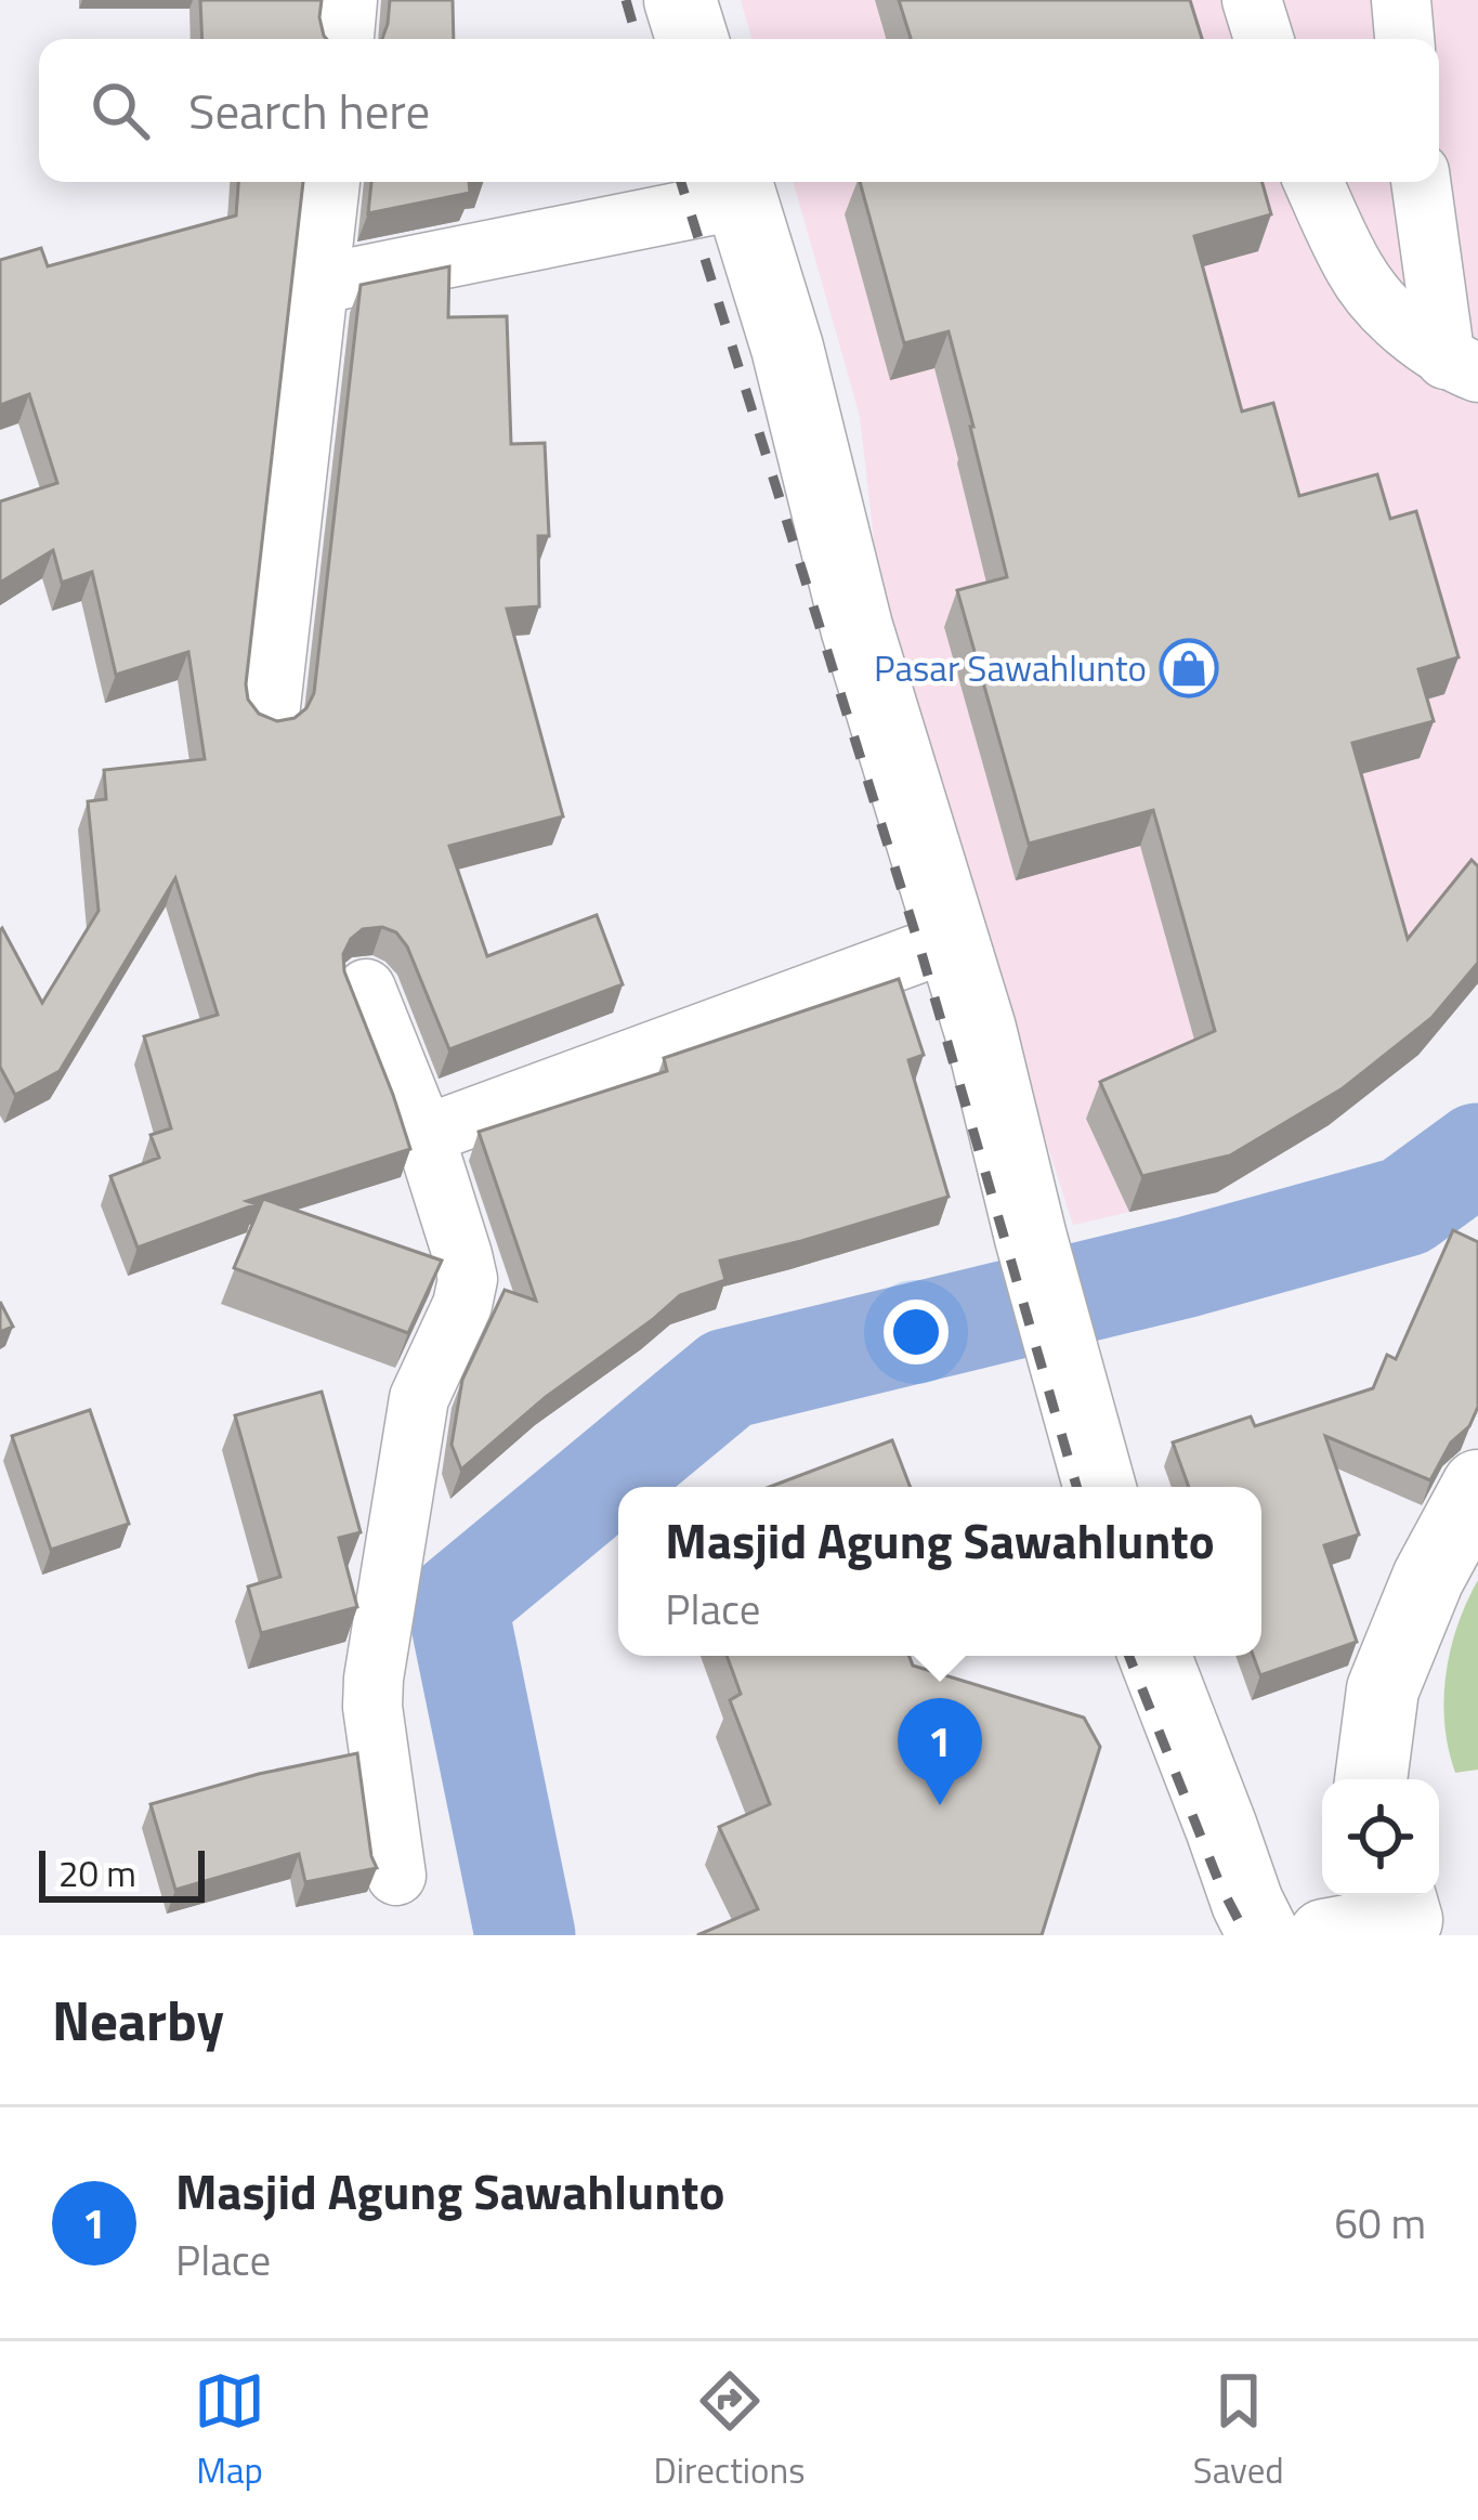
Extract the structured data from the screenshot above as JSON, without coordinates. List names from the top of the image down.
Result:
{
  "places": {
    "shop": ["Pasar Sawahlunto"]
  },
  "scale_bar": "20 m",
  "page": {
    "search": "Search here",
    "popup": ["Masjid Agung Sawahlunto", "Place"],
    "pins": "1",
    "scale": "20 m",
    "heading": "Nearby",
    "list": [
      {
        "mark": "1",
        "name": "Masjid Agung Sawahlunto",
        "note": "Place",
        "value": "60 m"
      }
    ],
    "nav": ["Map", "Directions", "Saved"]
  }
}
